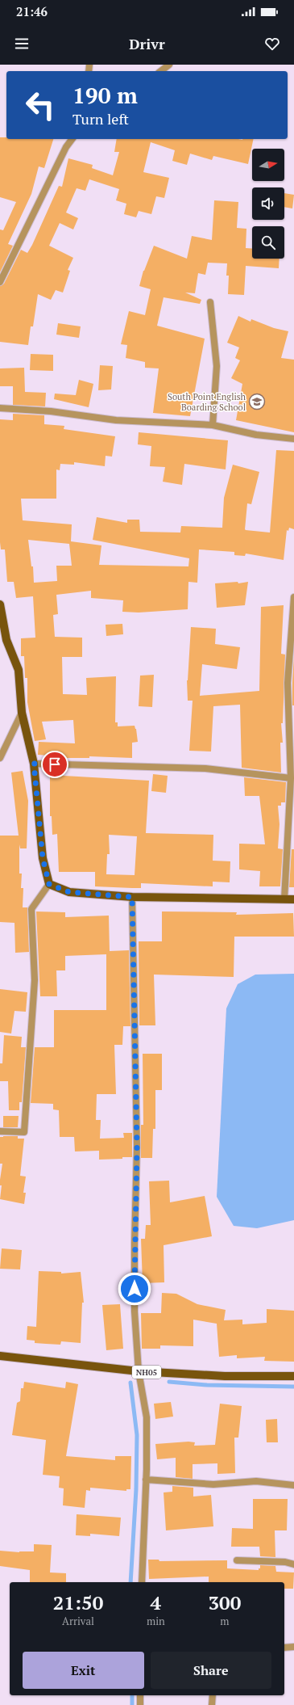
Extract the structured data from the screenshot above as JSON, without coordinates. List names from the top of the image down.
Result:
{
  "streets": {
    "main road": ["NH05"]
  },
  "places": {
    "school or university": ["South Point English Boarding School"]
  },
  "north": "right",
  "page": {
    "status": "21:46",
    "header": "Drivr",
    "turn": ["190 m", "Turn left"],
    "eta": [
      "21:50",
      "Arrival",
      "4",
      "min",
      "300",
      "m"
    ],
    "buttons": ["Exit", "Share"]
  }
}
